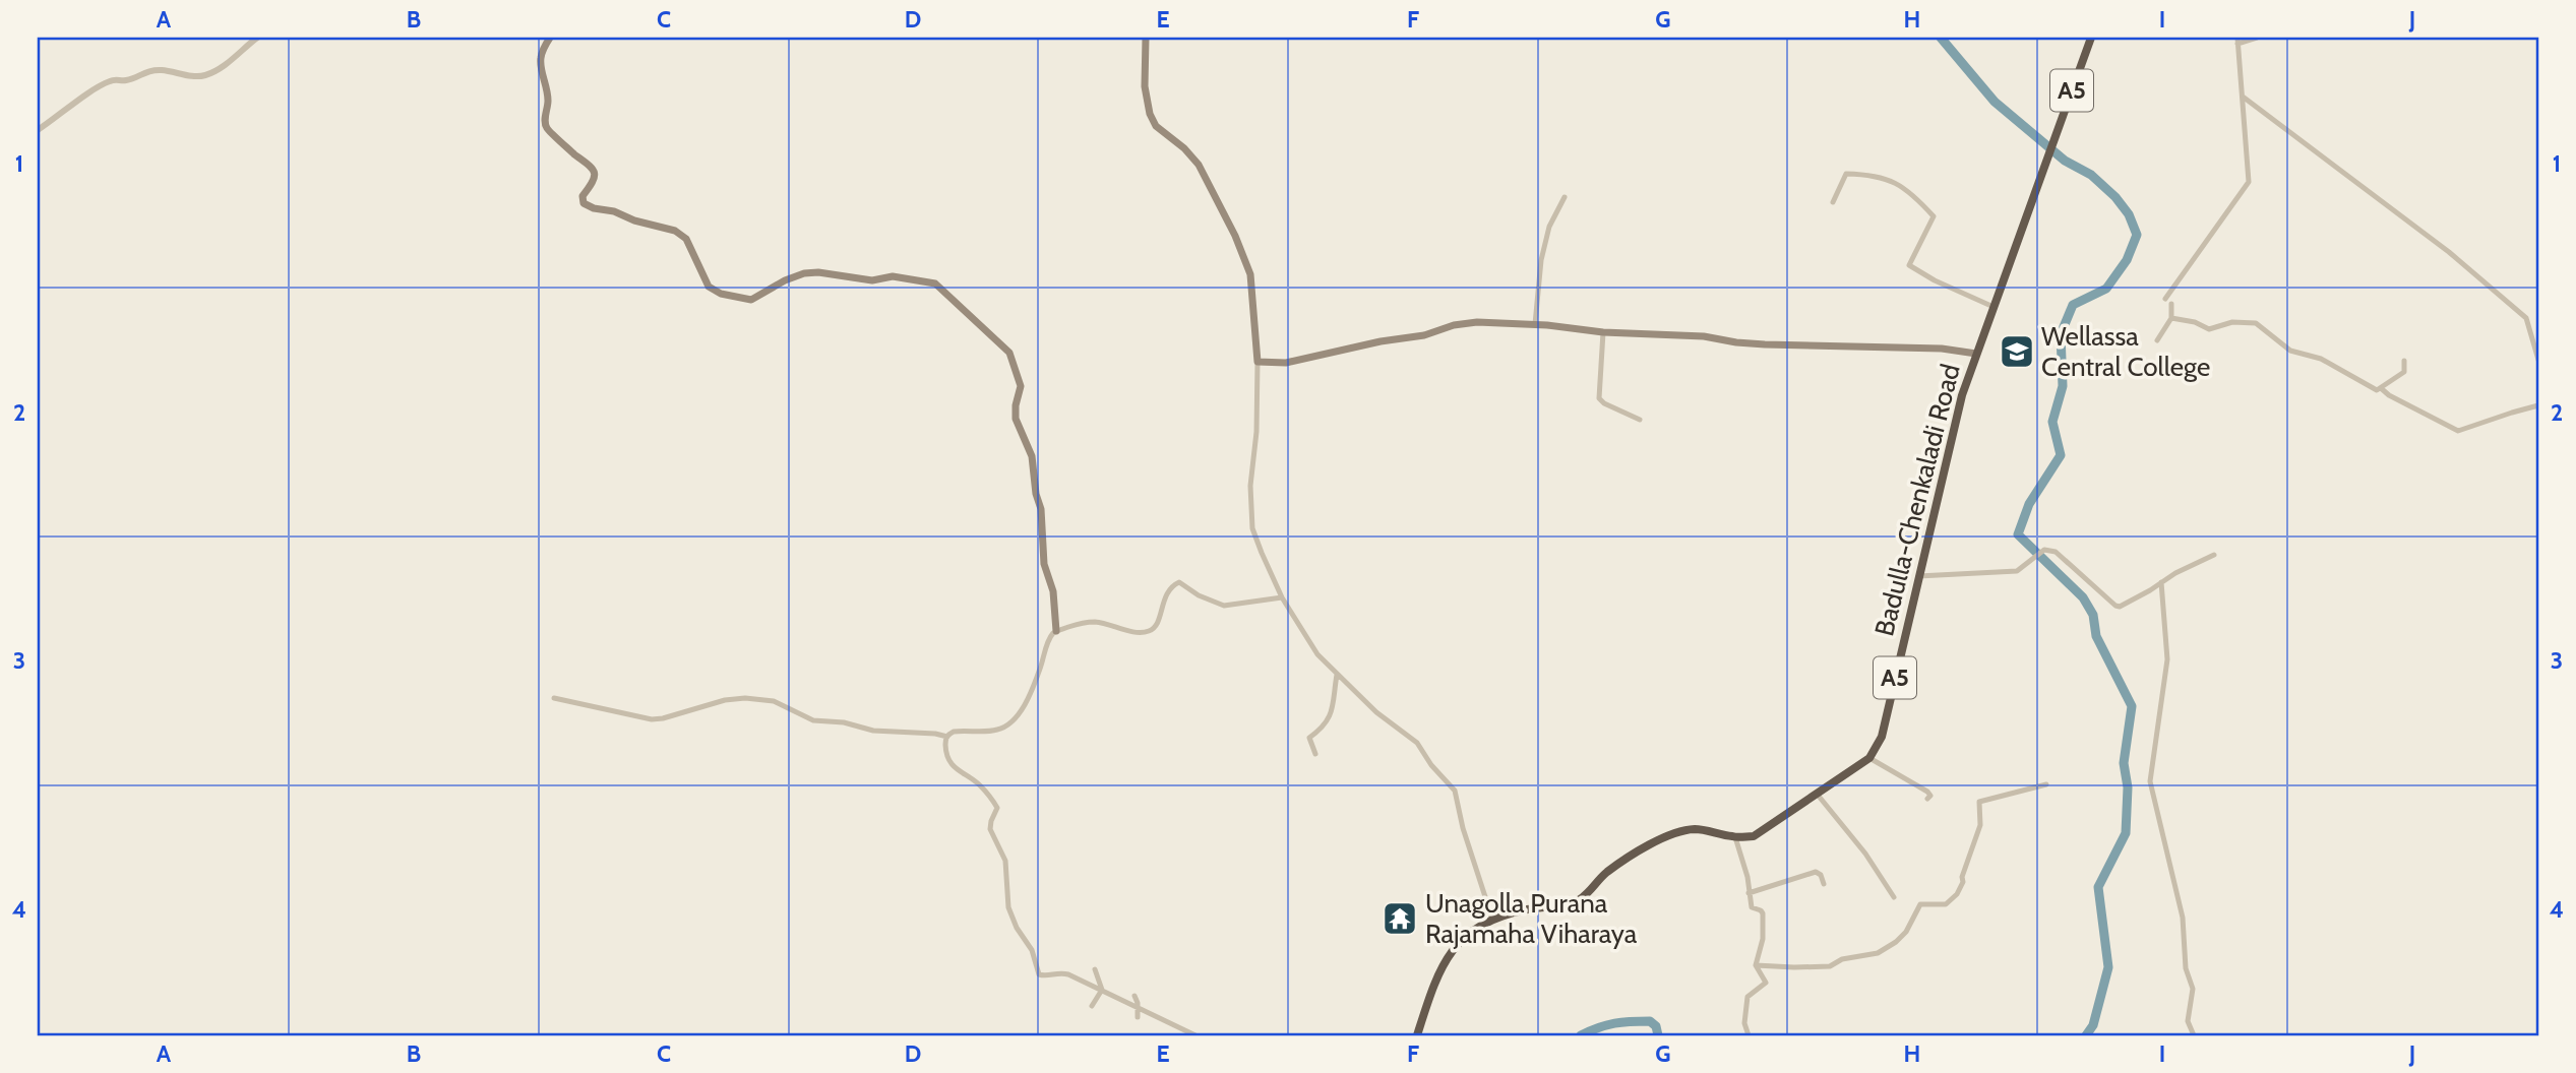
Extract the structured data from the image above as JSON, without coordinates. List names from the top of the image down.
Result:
{
  "streets": {
    "highway": ["A5", "Badulla-Chenkaladi Road"]
  },
  "places": {
    "school or university": ["Wellassa Central College"],
    "temple": ["Unagolla Purana Rajamaha Viharaya"]
  },
  "grid": {
    "columns": [
      "A",
      "B",
      "C",
      "D",
      "E",
      "F",
      "G",
      "H",
      "I",
      "J"
    ],
    "rows": [
      "1",
      "2",
      "3",
      "4"
    ]
  }
}
